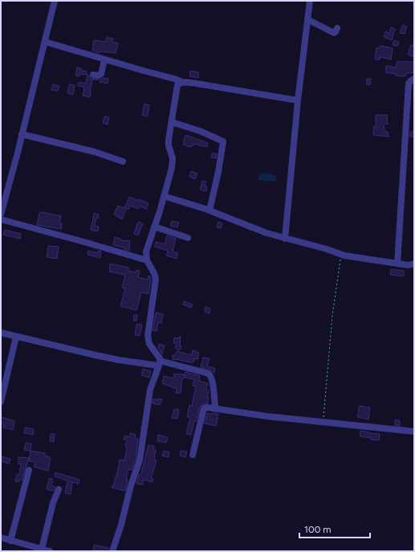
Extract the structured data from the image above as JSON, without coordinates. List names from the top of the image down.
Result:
{
  "scale_bar": "100 m"
}
